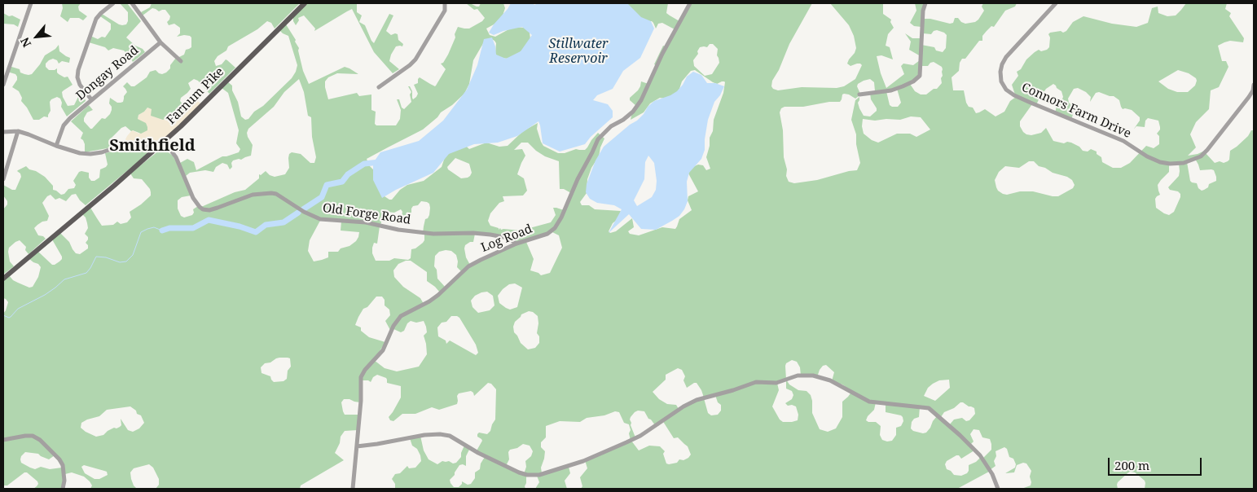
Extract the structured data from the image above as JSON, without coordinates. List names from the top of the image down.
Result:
{
  "streets": {
    "main road": ["Farnum Pike"],
    "street": [
      "Dongay Road",
      "Connors Farm Drive",
      "Old Forge Road",
      "Log Road"
    ]
  },
  "crossings": [
    ["Farnum Pike", "Old Forge Road"],
    ["Old Forge Road", "Log Road"]
  ],
  "districts": ["Smithfield"],
  "water": ["Stillwater Reservoir"],
  "scale_bar": "200 m",
  "north": "bottom left"
}
